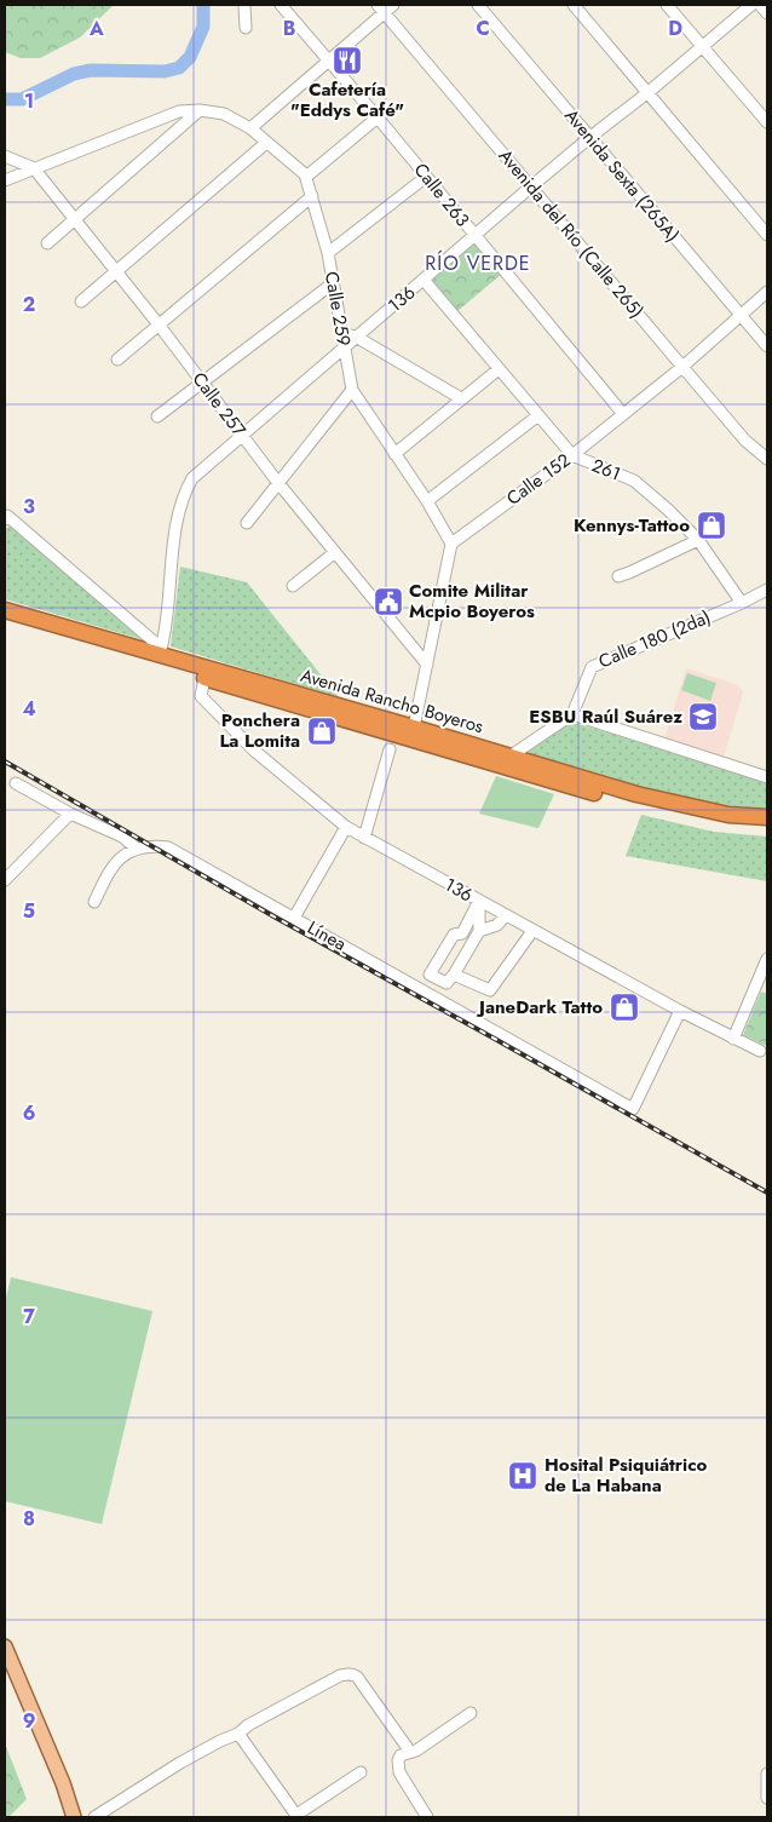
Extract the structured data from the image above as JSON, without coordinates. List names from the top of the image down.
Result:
{
  "streets": {
    "highway": ["Avenida Rancho Boyeros"],
    "street": [
      "Avenida Sexta (265A)",
      "Calle 263",
      "Avenida del Río (Calle 265)",
      "136",
      "Calle 259",
      "Calle 257",
      "261",
      "Calle 152",
      "Calle 180 (2da)",
      "Línea"
    ]
  },
  "crossings": [
    ["Avenida Sexta (265A)", "136"],
    ["Avenida Sexta (265A)", "Calle 152"],
    ["Calle 263", "136"],
    ["Calle 263", "Calle 152"],
    ["Avenida del Río (Calle 265)", "136"],
    ["Avenida del Río (Calle 265)", "Calle 152"],
    ["136", "Calle 259"],
    ["136", "Calle 257"],
    ["136", "261"],
    ["136", "Avenida Rancho Boyeros"],
    ["136", "Línea"],
    ["Calle 259", "Calle 152"],
    ["261", "Calle 152"],
    ["261", "Calle 180 (2da)"]
  ],
  "districts": ["RÍO VERDE"],
  "places": {
    "restaurant": ["Cafetería \"Eddys Café\""],
    "shop": ["Kennys-Tattoo", "Ponchera La Lomita", "JaneDark Tatto"],
    "public building": ["Comite Militar Mcpio Boyeros"],
    "school or university": ["ESBU Raúl Suárez"],
    "hospital": ["Hosital Psiquiátrico de La Habana"]
  },
  "grid": {
    "columns": [
      "A",
      "B",
      "C",
      "D"
    ],
    "rows": [
      "1",
      "2",
      "3",
      "4",
      "5",
      "6",
      "7",
      "8",
      "9"
    ]
  }
}
